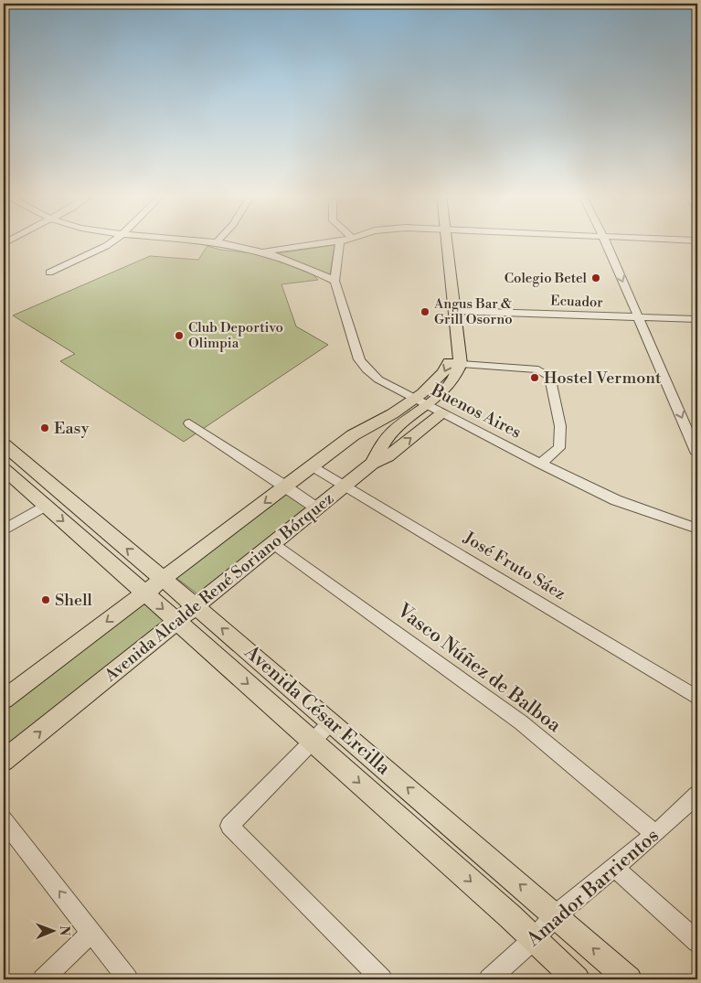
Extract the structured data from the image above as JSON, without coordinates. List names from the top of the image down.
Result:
{
  "streets": {
    "main road": ["Avenida Alcalde René Soriano Bórquez", "Avenida César Ercilla"],
    "street": [
      "Ecuador",
      "Buenos Aires",
      "José Fruto Sáez",
      "Vasco Núñez de Balboa",
      "Amador Barrientos"
    ]
  },
  "crossings": [
    ["Buenos Aires", "Avenida Alcalde René Soriano Bórquez"],
    ["José Fruto Sáez", "Avenida Alcalde René Soriano Bórquez"],
    ["Avenida Alcalde René Soriano Bórquez", "Vasco Núñez de Balboa"],
    ["Avenida Alcalde René Soriano Bórquez", "Avenida César Ercilla"],
    ["Vasco Núñez de Balboa", "Amador Barrientos"],
    ["Avenida César Ercilla", "Amador Barrientos"]
  ],
  "places": [
    "Colegio Betel",
    "Angus Bar & Grill Osorno",
    "Club Deportivo Olimpia",
    "Hostel Vermont",
    "Easy",
    "Shell"
  ],
  "north": "right"
}
